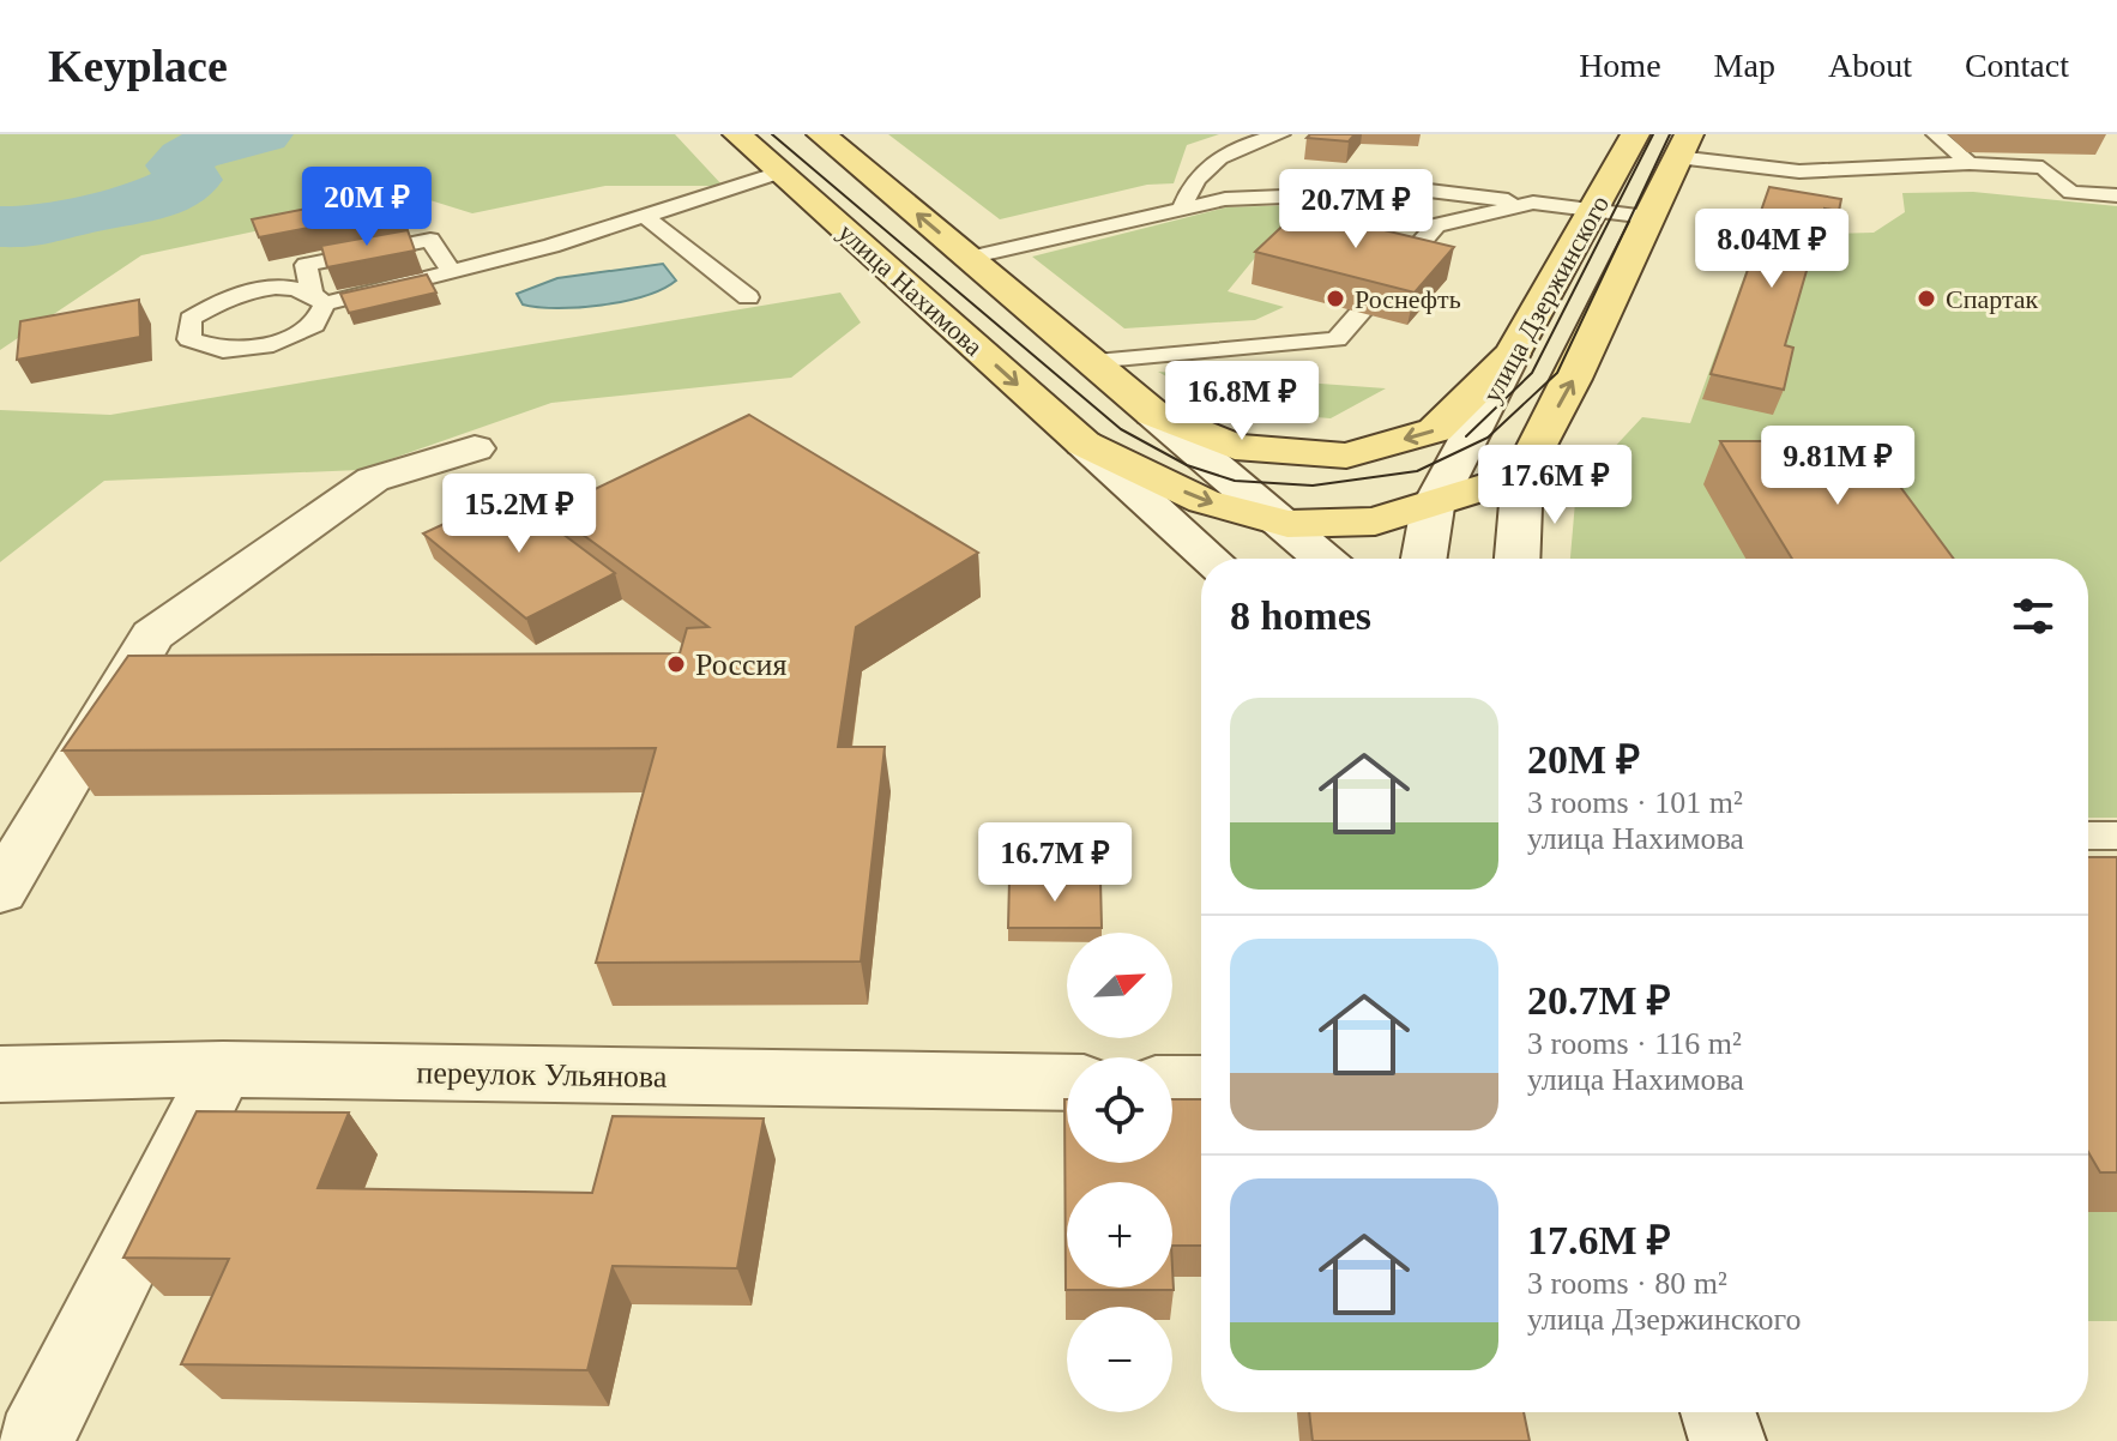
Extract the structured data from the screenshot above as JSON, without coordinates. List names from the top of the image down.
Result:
{
  "streets": {
    "main road": ["улица Нахимова", "улица Дзержинского"],
    "street": ["переулок Ульянова"]
  },
  "crossings": [
    ["улица Нахимова", "улица Дзержинского"]
  ],
  "places": ["Роснефть", "Спартак", "Россия"],
  "north": "top right",
  "page": {
    "header": "Keyplace",
    "nav": [
      "Home",
      "Map",
      "About",
      "Contact"
    ],
    "price": [
      "20M ₽",
      "20.7M ₽",
      "8.04M ₽",
      "16.8M ₽",
      "9.81M ₽",
      "17.6M ₽",
      "15.2M ₽",
      "16.7M ₽"
    ],
    "heading": "8 homes",
    "list": [
      {
        "name": "20M ₽",
        "note": "3 rooms · 101 m² · улица Нахимова"
      },
      {
        "name": "20.7M ₽",
        "note": "3 rooms · 116 m² · улица Нахимова"
      },
      {
        "name": "17.6M ₽",
        "note": "3 rooms · 80 m² · улица Дзержинского"
      }
    ],
    "map_buttons": ["+", "−"]
  }
}
